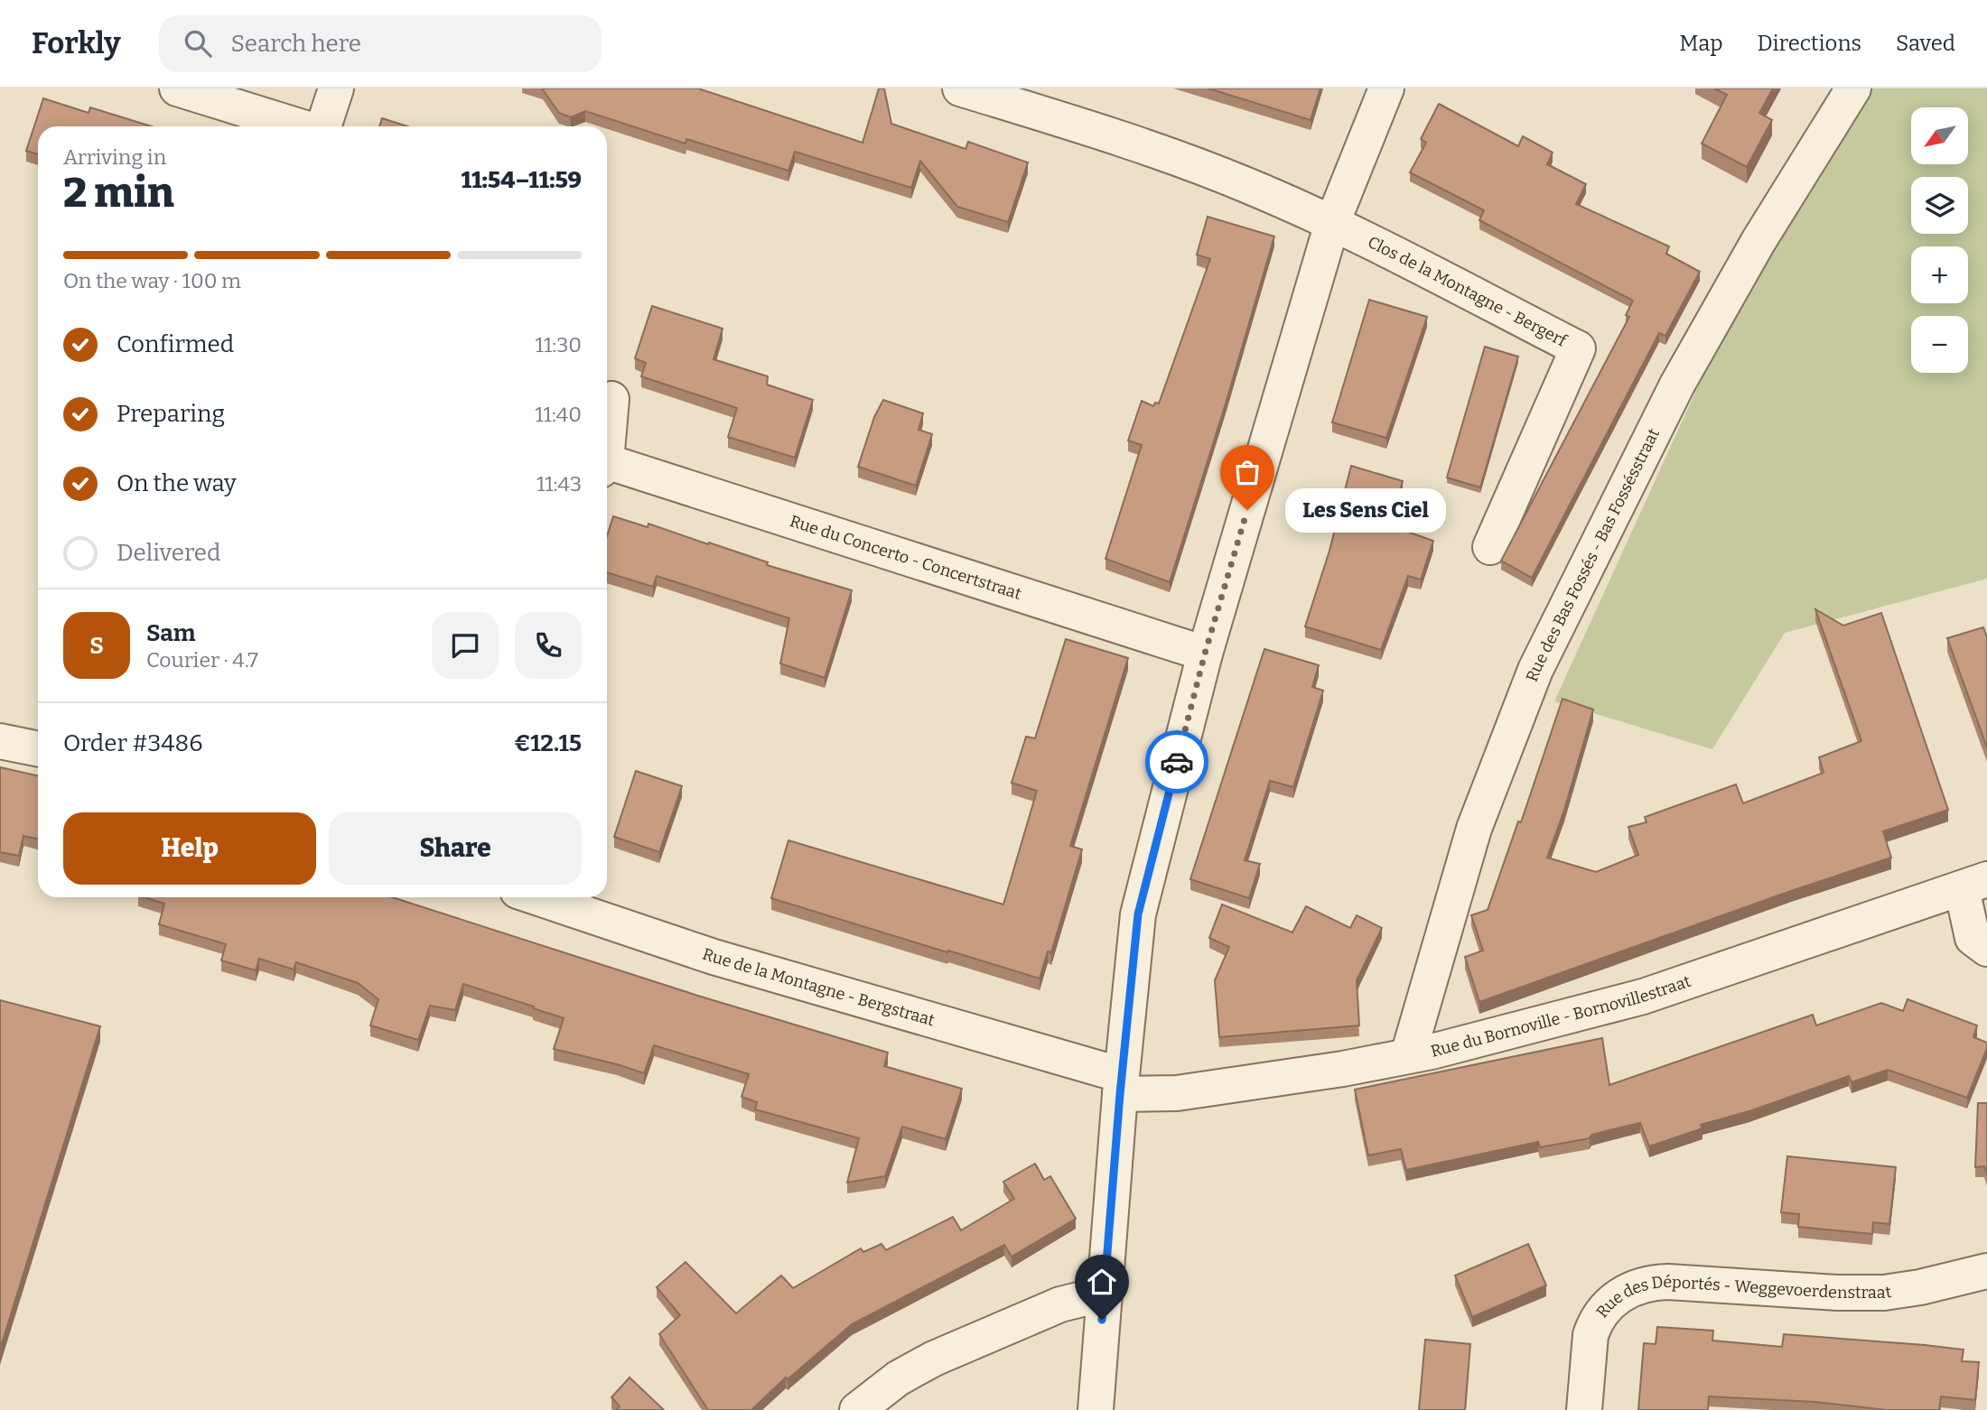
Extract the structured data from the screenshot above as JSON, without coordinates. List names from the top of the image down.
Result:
{
  "streets": {
    "street": [
      "Clos de la Montagne - Bergerf",
      "Rue des Bas Fossés - Bas Fossésstraat",
      "Rue du Concerto - Concertstraat",
      "Rue de la Montagne - Bergstraat",
      "Rue du Bornoville - Bornovillestraat",
      "Rue des Déportés - Weggevoerdenstraat"
    ]
  },
  "crossings": [
    ["Rue des Bas Fossés - Bas Fossésstraat", "Rue du Bornoville - Bornovillestraat"],
    ["Rue de la Montagne - Bergstraat", "Rue du Bornoville - Bornovillestraat"]
  ],
  "places": ["Les Sens Ciel"],
  "north": "bottom left",
  "page": {
    "header": "Forkly",
    "search": "Search here",
    "nav": ["Map", "Directions", "Saved"],
    "map_buttons": ["+", "−"],
    "heading": ["2 min", "Arriving in", "11:54–11:59"],
    "panel": [
      "Sam",
      "Courier · 4.7",
      "Order #3486",
      "€12.15"
    ],
    "bar": "On the way · 100 m",
    "list": [
      ["Confirmed", "11:30"],
      ["Preparing", "11:40"],
      ["On the way", "11:43"],
      "Delivered"
    ],
    "bubble": "Les Sens Ciel",
    "round": "S",
    "buttons": ["Help", "Share"]
  }
}
